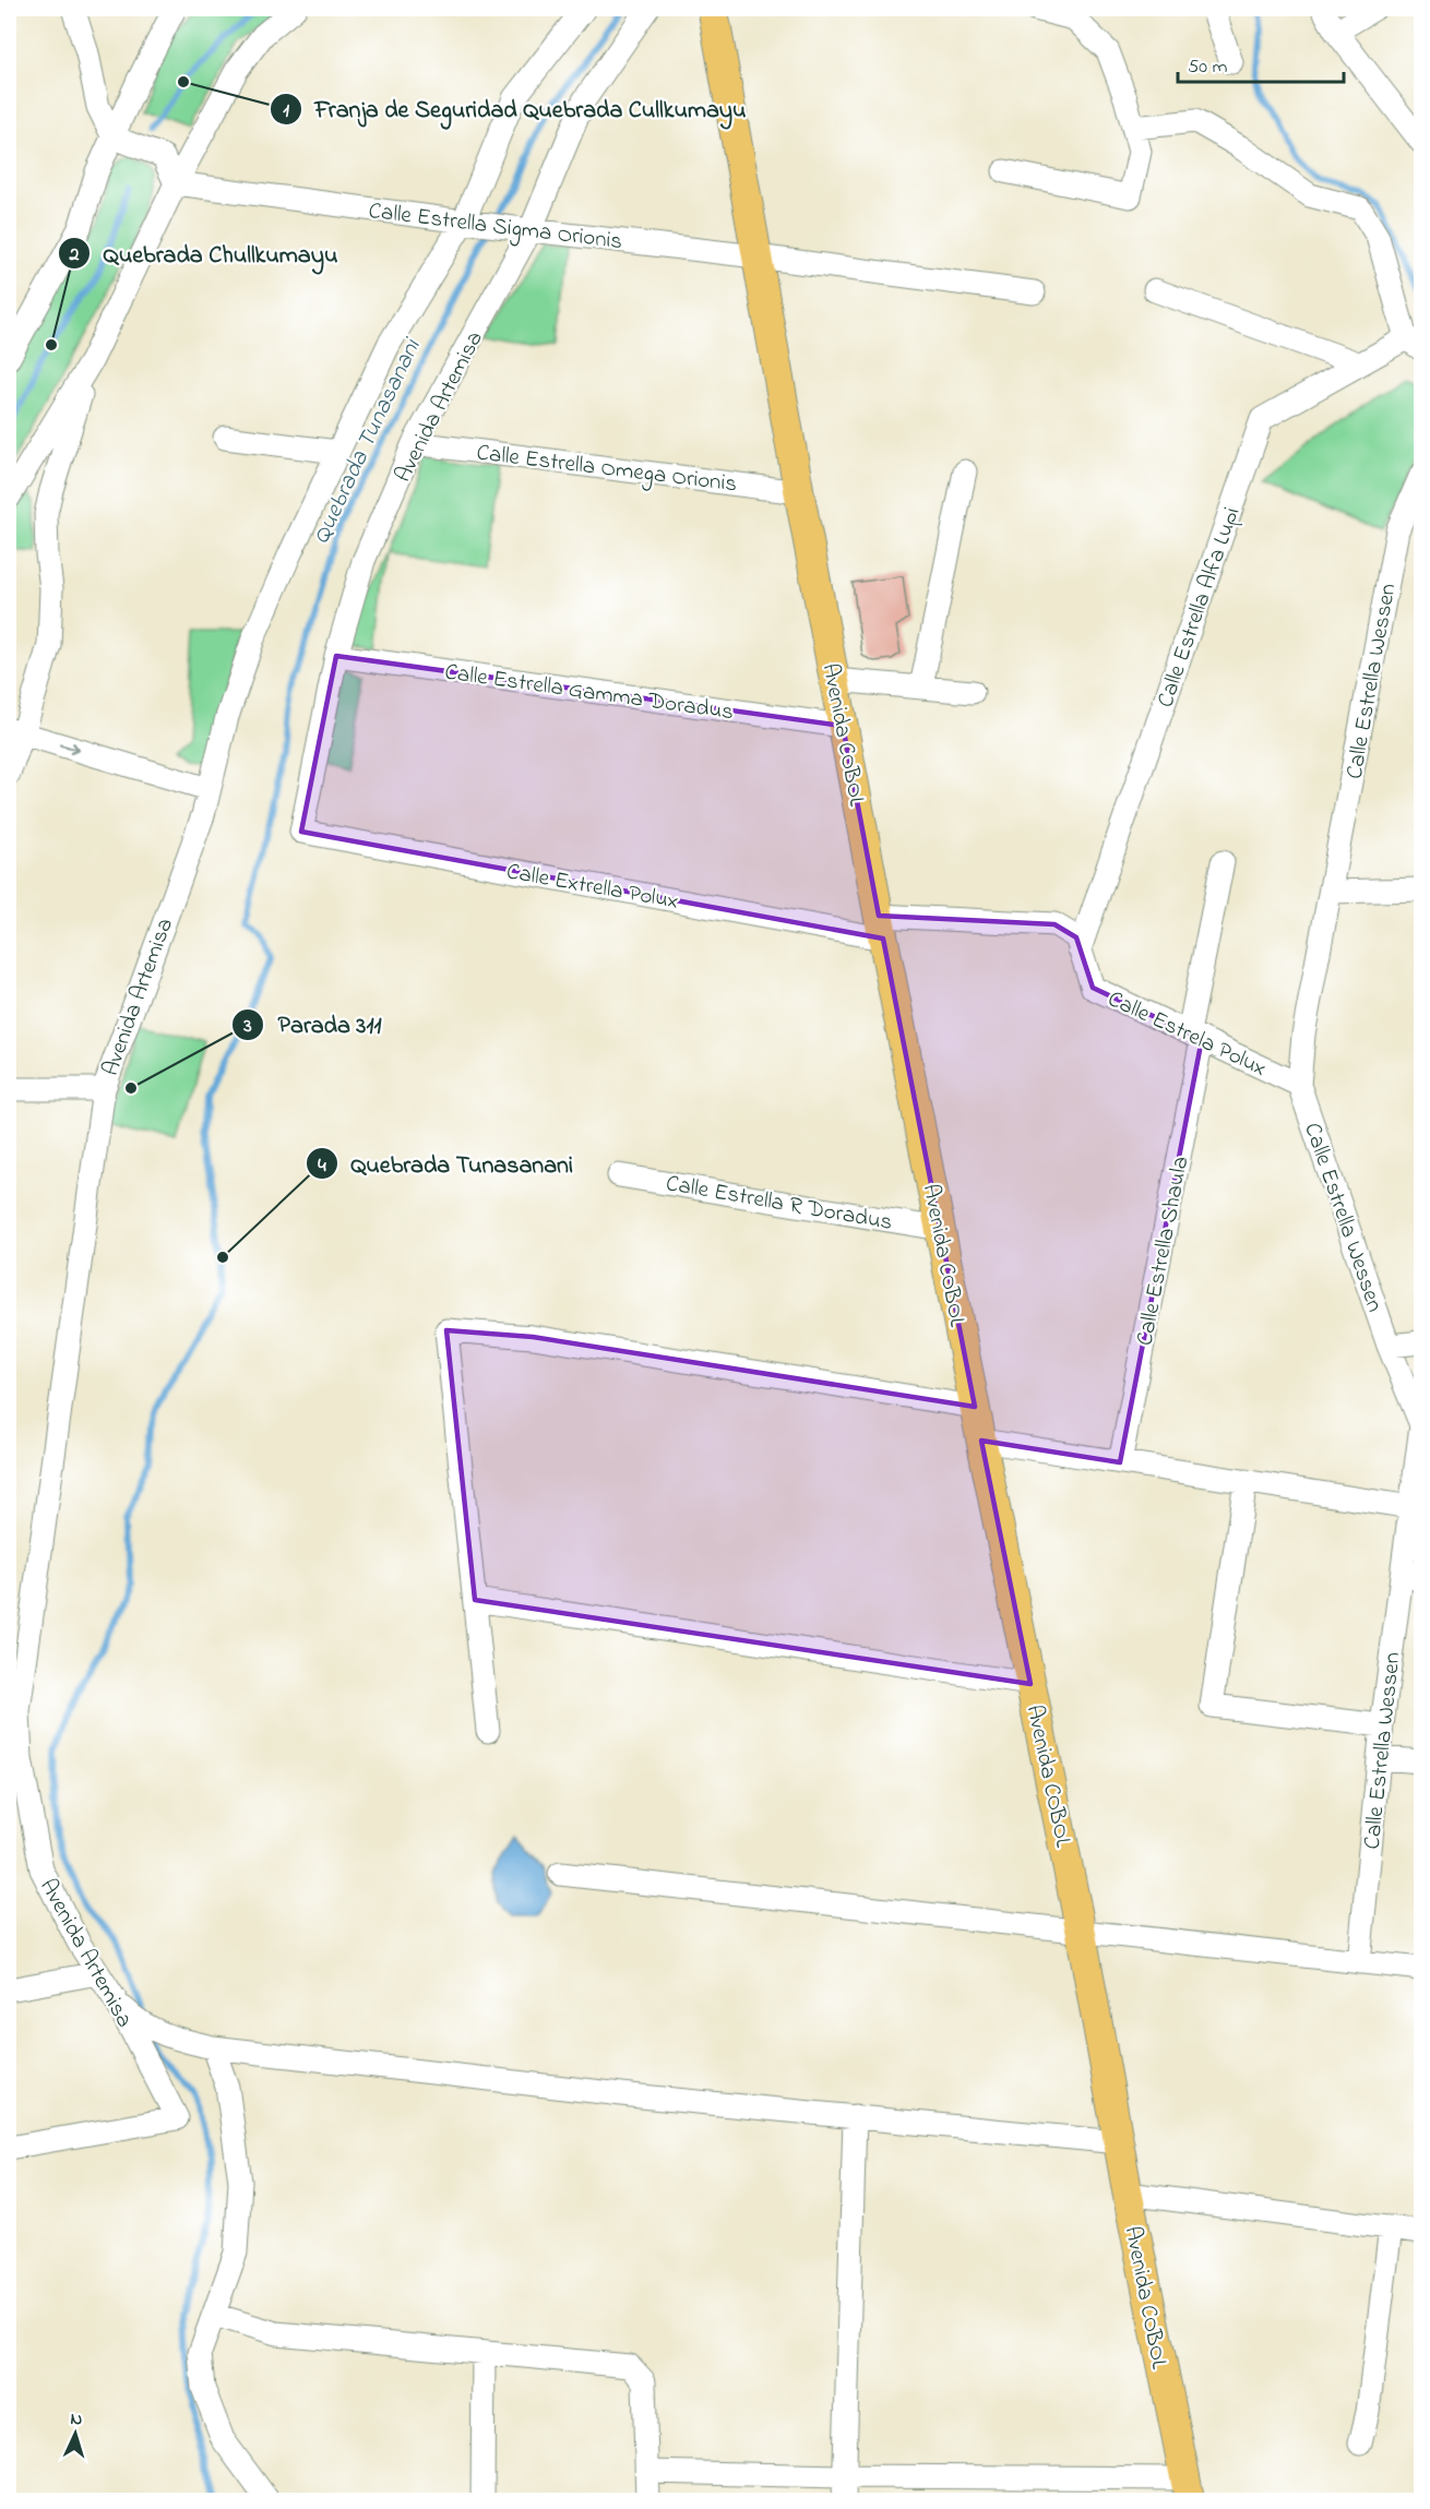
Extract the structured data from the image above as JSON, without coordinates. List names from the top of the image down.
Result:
{
  "streets": {
    "main road": ["Avenida COBOL"],
    "street": [
      "Calle Estrella Sigma Orionis",
      "Avenida Artemisa",
      "Calle Estrella Omega Orionis",
      "Calle Estrella Alfa Lupi",
      "Calle Estrella Wessen",
      "Calle Estrella Gamma Doradus",
      "Calle Extrella Polux",
      "Calle Estrela Polux",
      "Calle Estrella R Doradus",
      "Calle Estrella Shaula"
    ]
  },
  "crossings": [
    ["Calle Estrella Sigma Orionis", "Avenida Artemisa"],
    ["Calle Estrella Sigma Orionis", "Avenida COBOL"],
    ["Avenida Artemisa", "Calle Estrella Omega Orionis"],
    ["Avenida Artemisa", "Calle Estrella Gamma Doradus"],
    ["Avenida Artemisa", "Calle Extrella Polux"],
    ["Calle Estrella Omega Orionis", "Avenida COBOL"],
    ["Calle Estrella Alfa Lupi", "Calle Estrela Polux"],
    ["Calle Estrella Wessen", "Calle Estrela Polux"],
    ["Calle Estrella Gamma Doradus", "Avenida COBOL"],
    ["Avenida COBOL", "Calle Extrella Polux"],
    ["Avenida COBOL", "Calle Estrela Polux"],
    ["Avenida COBOL", "Calle Estrella R Doradus"],
    ["Calle Extrella Polux", "Calle Estrela Polux"],
    ["Calle Estrela Polux", "Calle Estrella Shaula"]
  ],
  "water": ["Quebrada Tunasanani"],
  "places": [
    "Franja de Seguridad Quebrada Cullkumayu",
    "Quebrada Chullkumayu",
    "Parada 311",
    "Quebrada Tunasanani"
  ],
  "scale_bar": "50 m",
  "north": "top"
}
